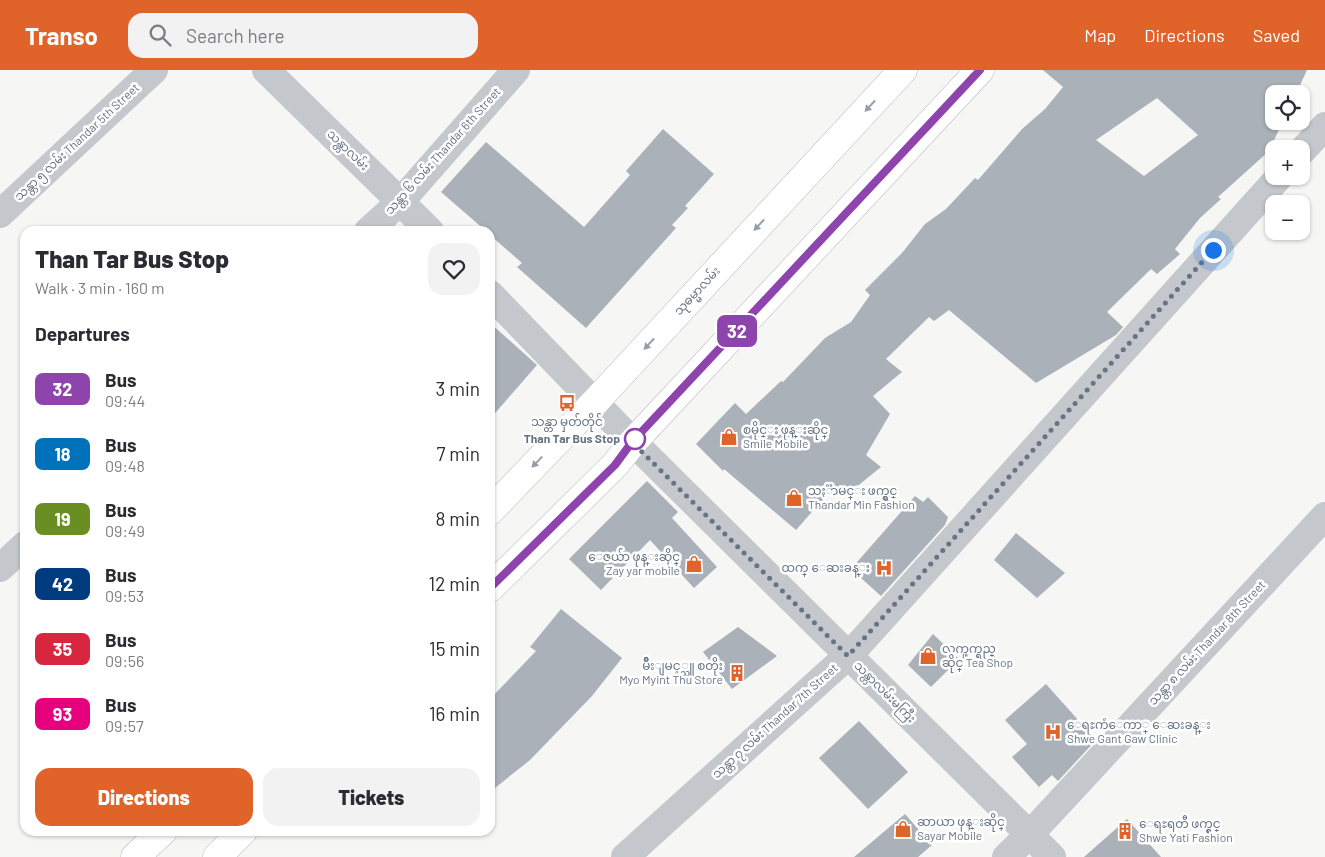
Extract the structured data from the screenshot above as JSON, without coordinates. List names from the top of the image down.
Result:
{
  "streets": {
    "main road": ["သုဓမ္မာလမ်း"],
    "street": [
      "သန္တာ ၅ လမ်း Thandar 5th Street",
      "သန္တာလမ်း",
      "သန္တာ ၆ လမ်း Thandar 6th Street",
      "သန္တာ ၈ လမ်း Thandar 8th Street",
      "သန္တာလမ်းမကြီး",
      "သန္တာ ၇ လမ်း Thandar 7th Street"
    ]
  },
  "crossings": [
    ["သန္တာလမ်း", "သန္တာ ၆ လမ်း Thandar 6th Street"],
    ["သုဓမ္မာလမ်း", "သန္တာလမ်းမကြီး"],
    ["သန္တာ ၈ လမ်း Thandar 8th Street", "သန္တာလမ်းမကြီး"],
    ["သန္တာလမ်းမကြီး", "သန္တာ ၇ လမ်း Thandar 7th Street"]
  ],
  "places": {
    "bus stop": ["သန္တာ မှတ်တိုင်"],
    "shop": [
      "စမိုင္း ဖုန္းဆိုင္ Smile Mobile",
      "သႏၱာမင္း ဖက္ရွင္ Thandar Min Fashion",
      "ေဇယ်ာ ဖုန္းဆိုင္ Zay yar mobile",
      "လက္ဖက္ရည္ ဆိုင္ Tea Shop",
      "ဆာယာ ဖုန္းဆိုင္ Sayar Mobile"
    ],
    "other": ["Than Tar Bus Stop"],
    "hospital": ["ထက္ ေဆးခန္း", "ေရႊကံေကာ္ ေဆးခန္း Shwe Gant Gaw Clinic"],
    "building": ["မ်ိဳးျမင့္သူ စတိုး Myo Myint Thu Store", "ေရႊရတီ ဖက္ရွင္ Shwe Yati Fashion"]
  },
  "lines": ["bus line 32"],
  "page": {
    "header": "Transo",
    "search": "Search here",
    "nav": ["Map", "Directions", "Saved"],
    "on_map": "32",
    "map_buttons": ["+", "−"],
    "heading": [
      ["Than Tar Bus Stop", "Walk · 3 min · 160 m"],
      "Departures"
    ],
    "list": [
      {
        "mark": "32",
        "name": "Bus",
        "note": "09:44",
        "value": "3 min"
      },
      {
        "mark": "18",
        "name": "Bus",
        "note": "09:48",
        "value": "7 min"
      },
      {
        "mark": "19",
        "name": "Bus",
        "note": "09:49",
        "value": "8 min"
      },
      {
        "mark": "42",
        "name": "Bus",
        "note": "09:53",
        "value": "12 min"
      },
      {
        "mark": "35",
        "name": "Bus",
        "note": "09:56",
        "value": "15 min"
      },
      {
        "mark": "93",
        "name": "Bus",
        "note": "09:57",
        "value": "16 min"
      }
    ],
    "buttons": ["Directions", "Tickets"]
  }
}
